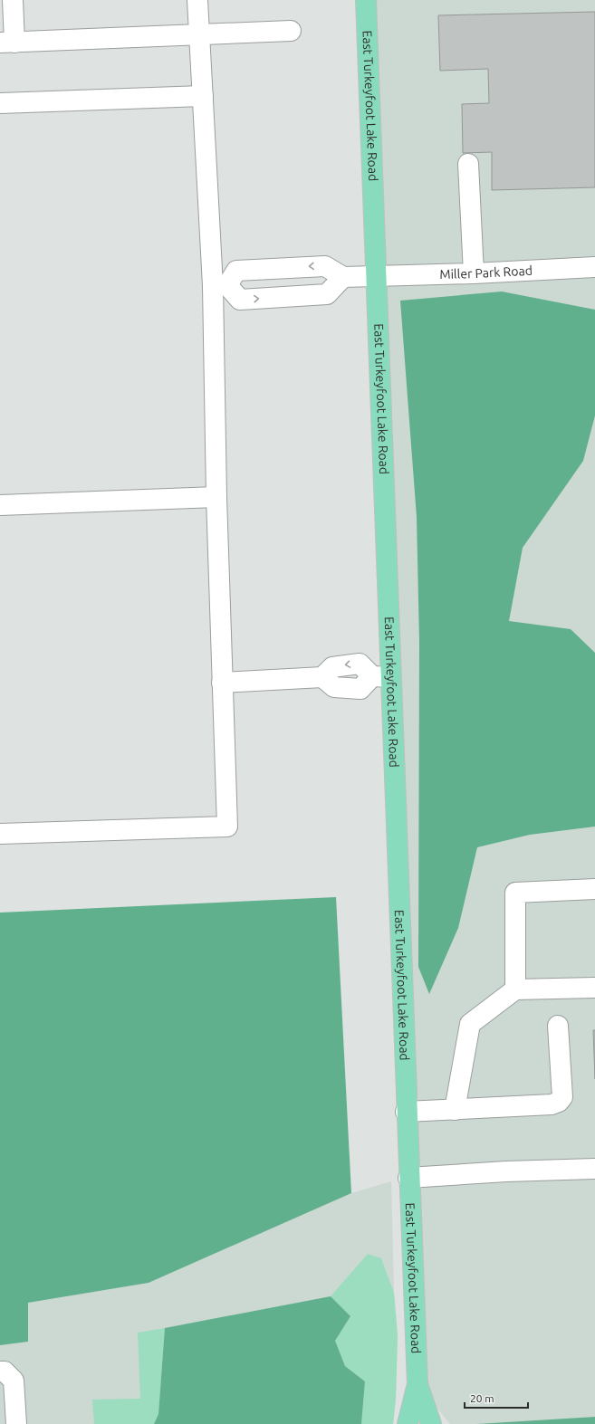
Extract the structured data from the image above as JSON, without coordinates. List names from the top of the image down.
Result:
{
  "streets": {
    "main road": ["East Turkeyfoot Lake Road"],
    "street": ["Miller Park Road"]
  },
  "crossings": [
    ["East Turkeyfoot Lake Road", "Miller Park Road"]
  ],
  "scale_bar": "20 m"
}
